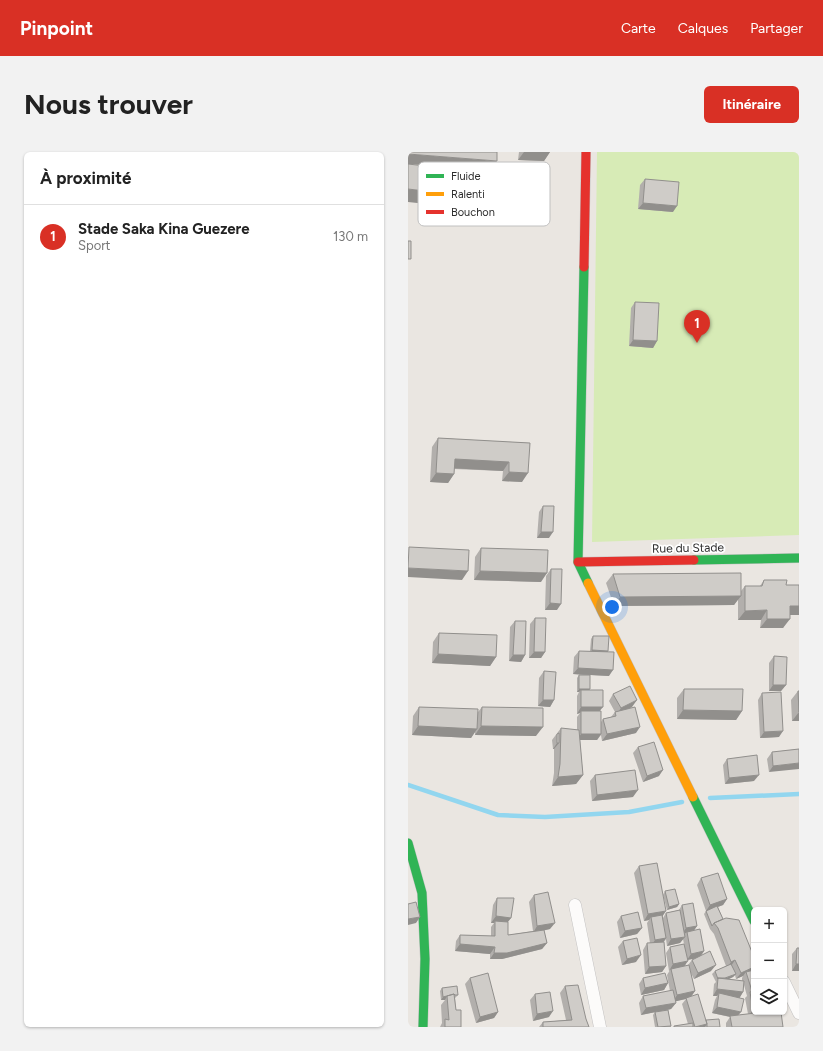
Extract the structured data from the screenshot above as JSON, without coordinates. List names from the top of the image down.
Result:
{
  "streets": {
    "street": ["Rue du Stade"]
  },
  "legend": ["Fluide", "Ralenti", "Bouchon"],
  "page": {
    "header": "Pinpoint",
    "nav": ["Carte", "Calques", "Partager"],
    "buttons": "Itinéraire",
    "title": "Nous trouver",
    "heading": "À proximité",
    "list": [
      {
        "mark": "1",
        "name": "Stade Saka Kina Guezere",
        "note": "Sport",
        "value": "130 m"
      }
    ],
    "pins": "1",
    "map_buttons": ["+", "−"]
  }
}
